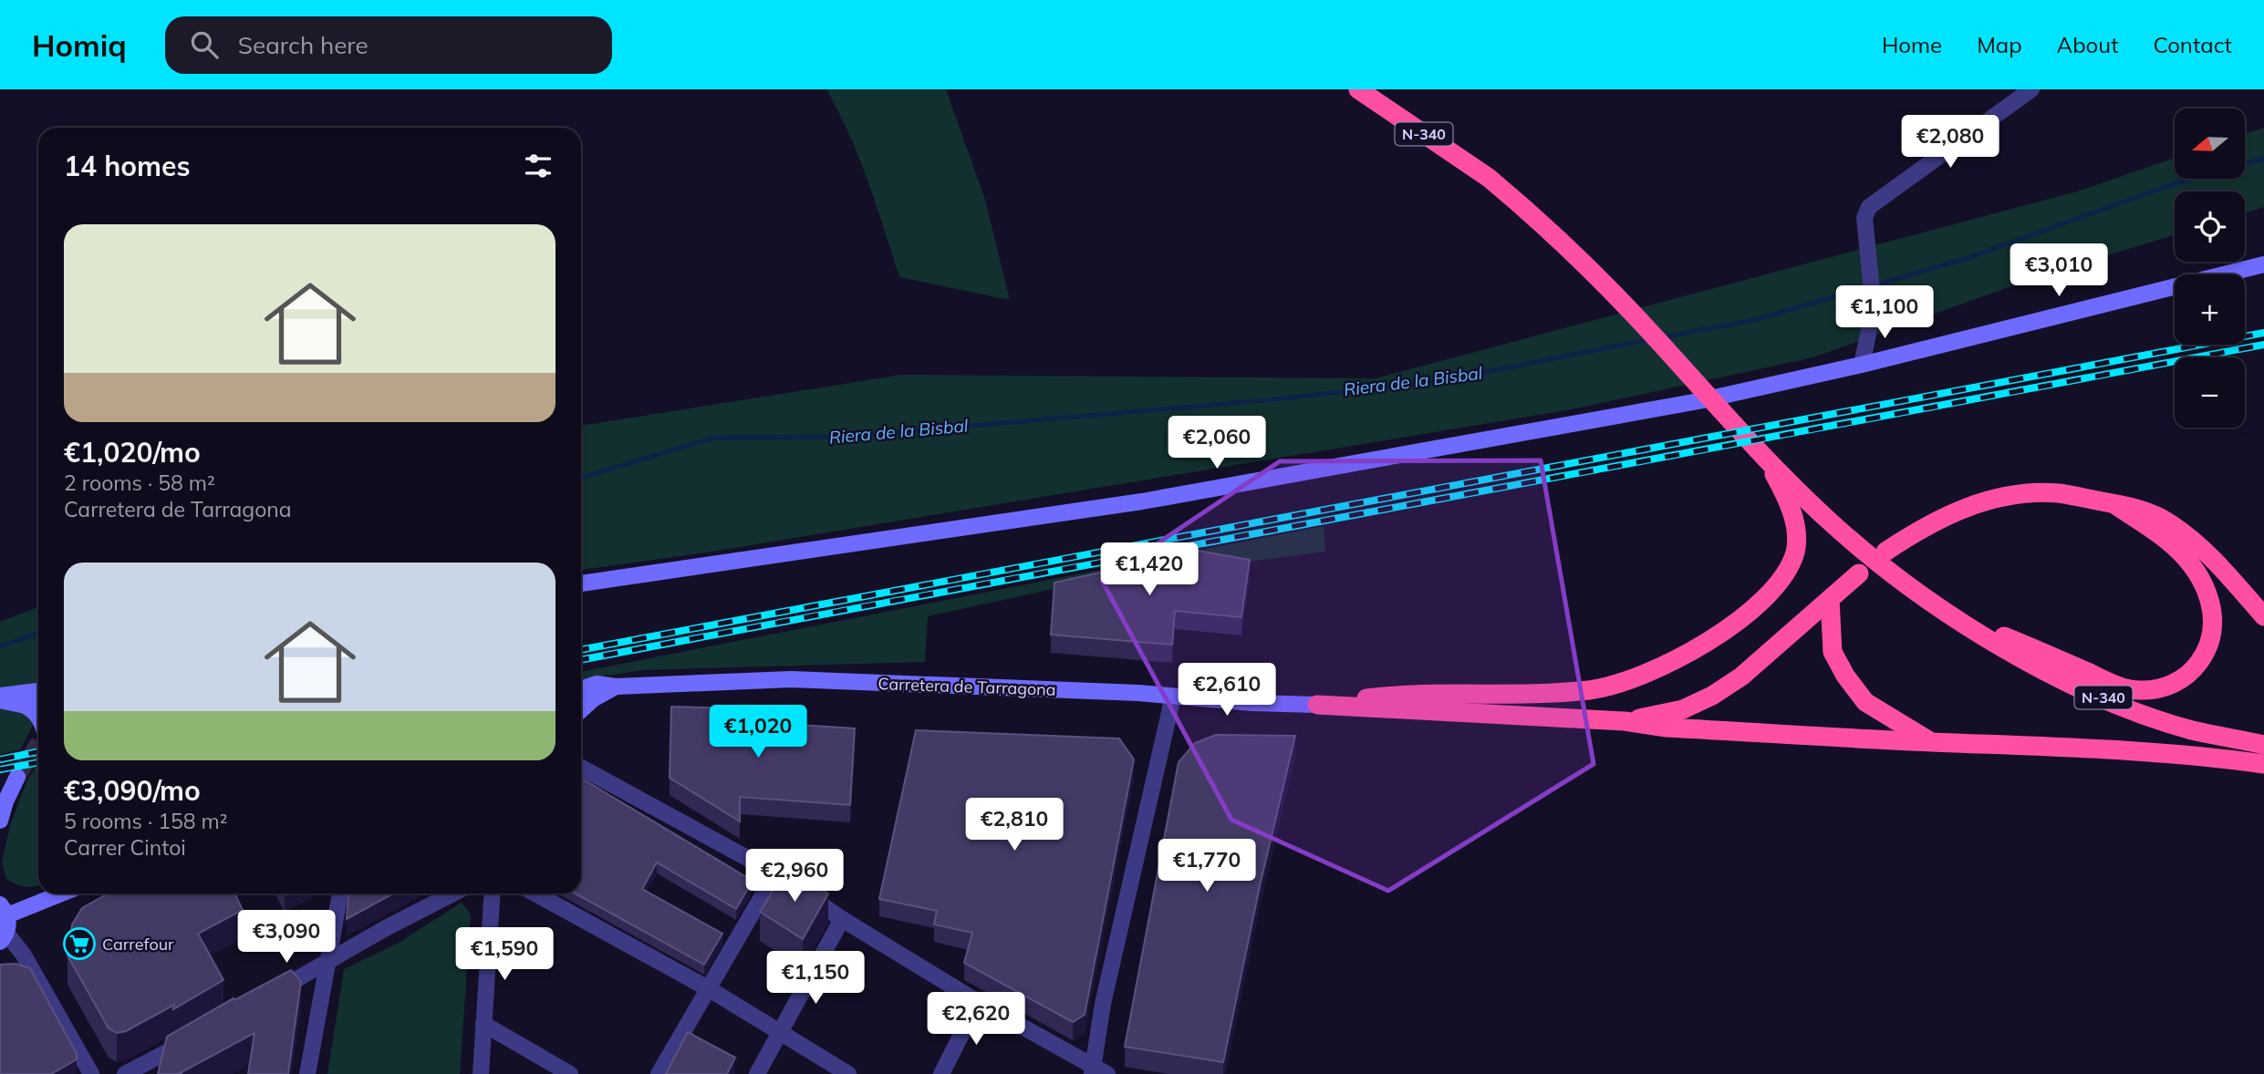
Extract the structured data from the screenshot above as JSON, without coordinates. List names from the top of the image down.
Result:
{
  "streets": {
    "highway": ["N-340"],
    "street": ["Carretera de Tarragona"]
  },
  "water": ["Riera de la Bisbal"],
  "places": {
    "supermarket": ["Carrefour"]
  },
  "north": "left",
  "page": {
    "header": "Homiq",
    "search": "Search here",
    "nav": [
      "Home",
      "Map",
      "About",
      "Contact"
    ],
    "map_buttons": ["+", "−"],
    "price": [
      "€2,080",
      "€3,010",
      "€1,100",
      "€2,060",
      "€1,420",
      "€2,610",
      "€1,020",
      "€2,810",
      "€1,770",
      "€2,960",
      "€3,090",
      "€1,590",
      "€1,150",
      "€2,620"
    ],
    "heading": "14 homes",
    "list": [
      {
        "name": "€1,020/mo",
        "note": "2 rooms · 58 m² · Carretera de Tarragona"
      },
      {
        "name": "€3,090/mo",
        "note": "5 rooms · 158 m² · Carrer Cintoi"
      }
    ]
  }
}
